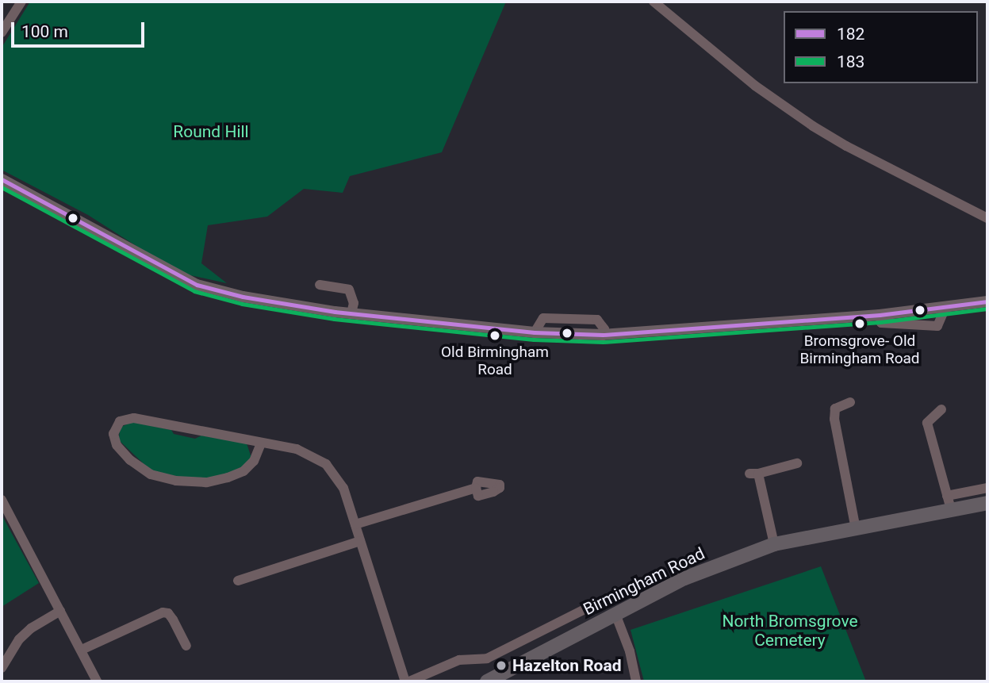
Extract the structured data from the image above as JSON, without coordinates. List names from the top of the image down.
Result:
{
  "streets": {
    "highway": ["Birmingham Road"]
  },
  "parks": ["Round Hill", "North Bromsgrove Cemetery"],
  "places": ["Bromsgrove- Old Birmingham Road", "Old Birmingham Road", "Hazelton Road"],
  "lines": ["transit line 182", "transit line 183"],
  "legend": ["182", "183"],
  "scale_bar": "100 m"
}
